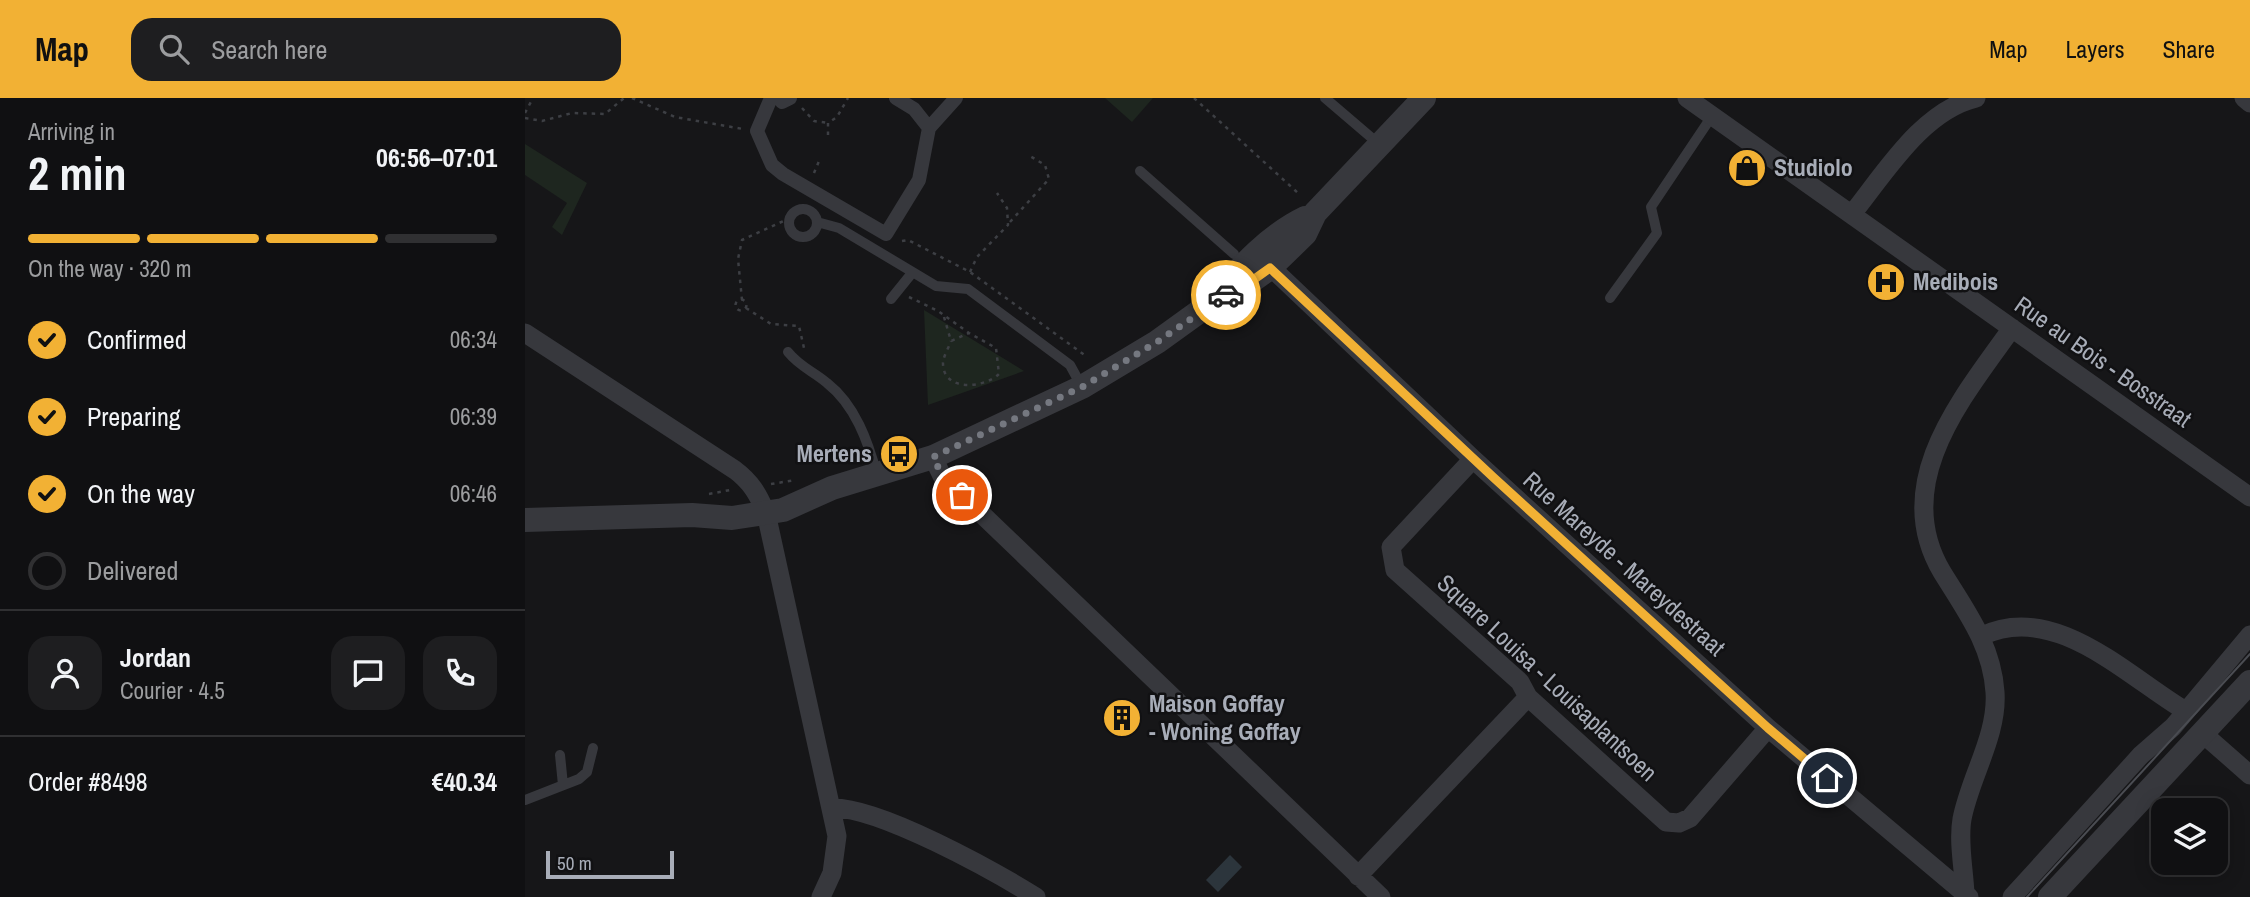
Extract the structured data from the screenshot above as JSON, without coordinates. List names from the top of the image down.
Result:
{
  "streets": {
    "street": ["Rue au Bois - Bosstraat", "Rue Mareyde - Mareydestraat", "Square Louisa - Louisaplantsoen"]
  },
  "crossings": [
    ["Rue Mareyde - Mareydestraat", "Square Louisa - Louisaplantsoen"]
  ],
  "places": {
    "shop": ["Studiolo"],
    "hospital": ["Medibois"],
    "bus stop": ["Mertens"],
    "building": ["Maison Goffay - Woning Goffay"]
  },
  "scale_bar": "50 m",
  "page": {
    "header": "Map",
    "search": "Search here",
    "nav": ["Map", "Layers", "Share"],
    "heading": ["2 min", "Arriving in", "06:56–07:01"],
    "panel": [
      "Jordan",
      "Courier · 4.5",
      "Order #8498",
      "€40.34"
    ],
    "bar": "On the way · 320 m",
    "list": [
      ["Confirmed", "06:34"],
      ["Preparing", "06:39"],
      ["On the way", "06:46"],
      "Delivered"
    ],
    "scale": "50 m"
  }
}
